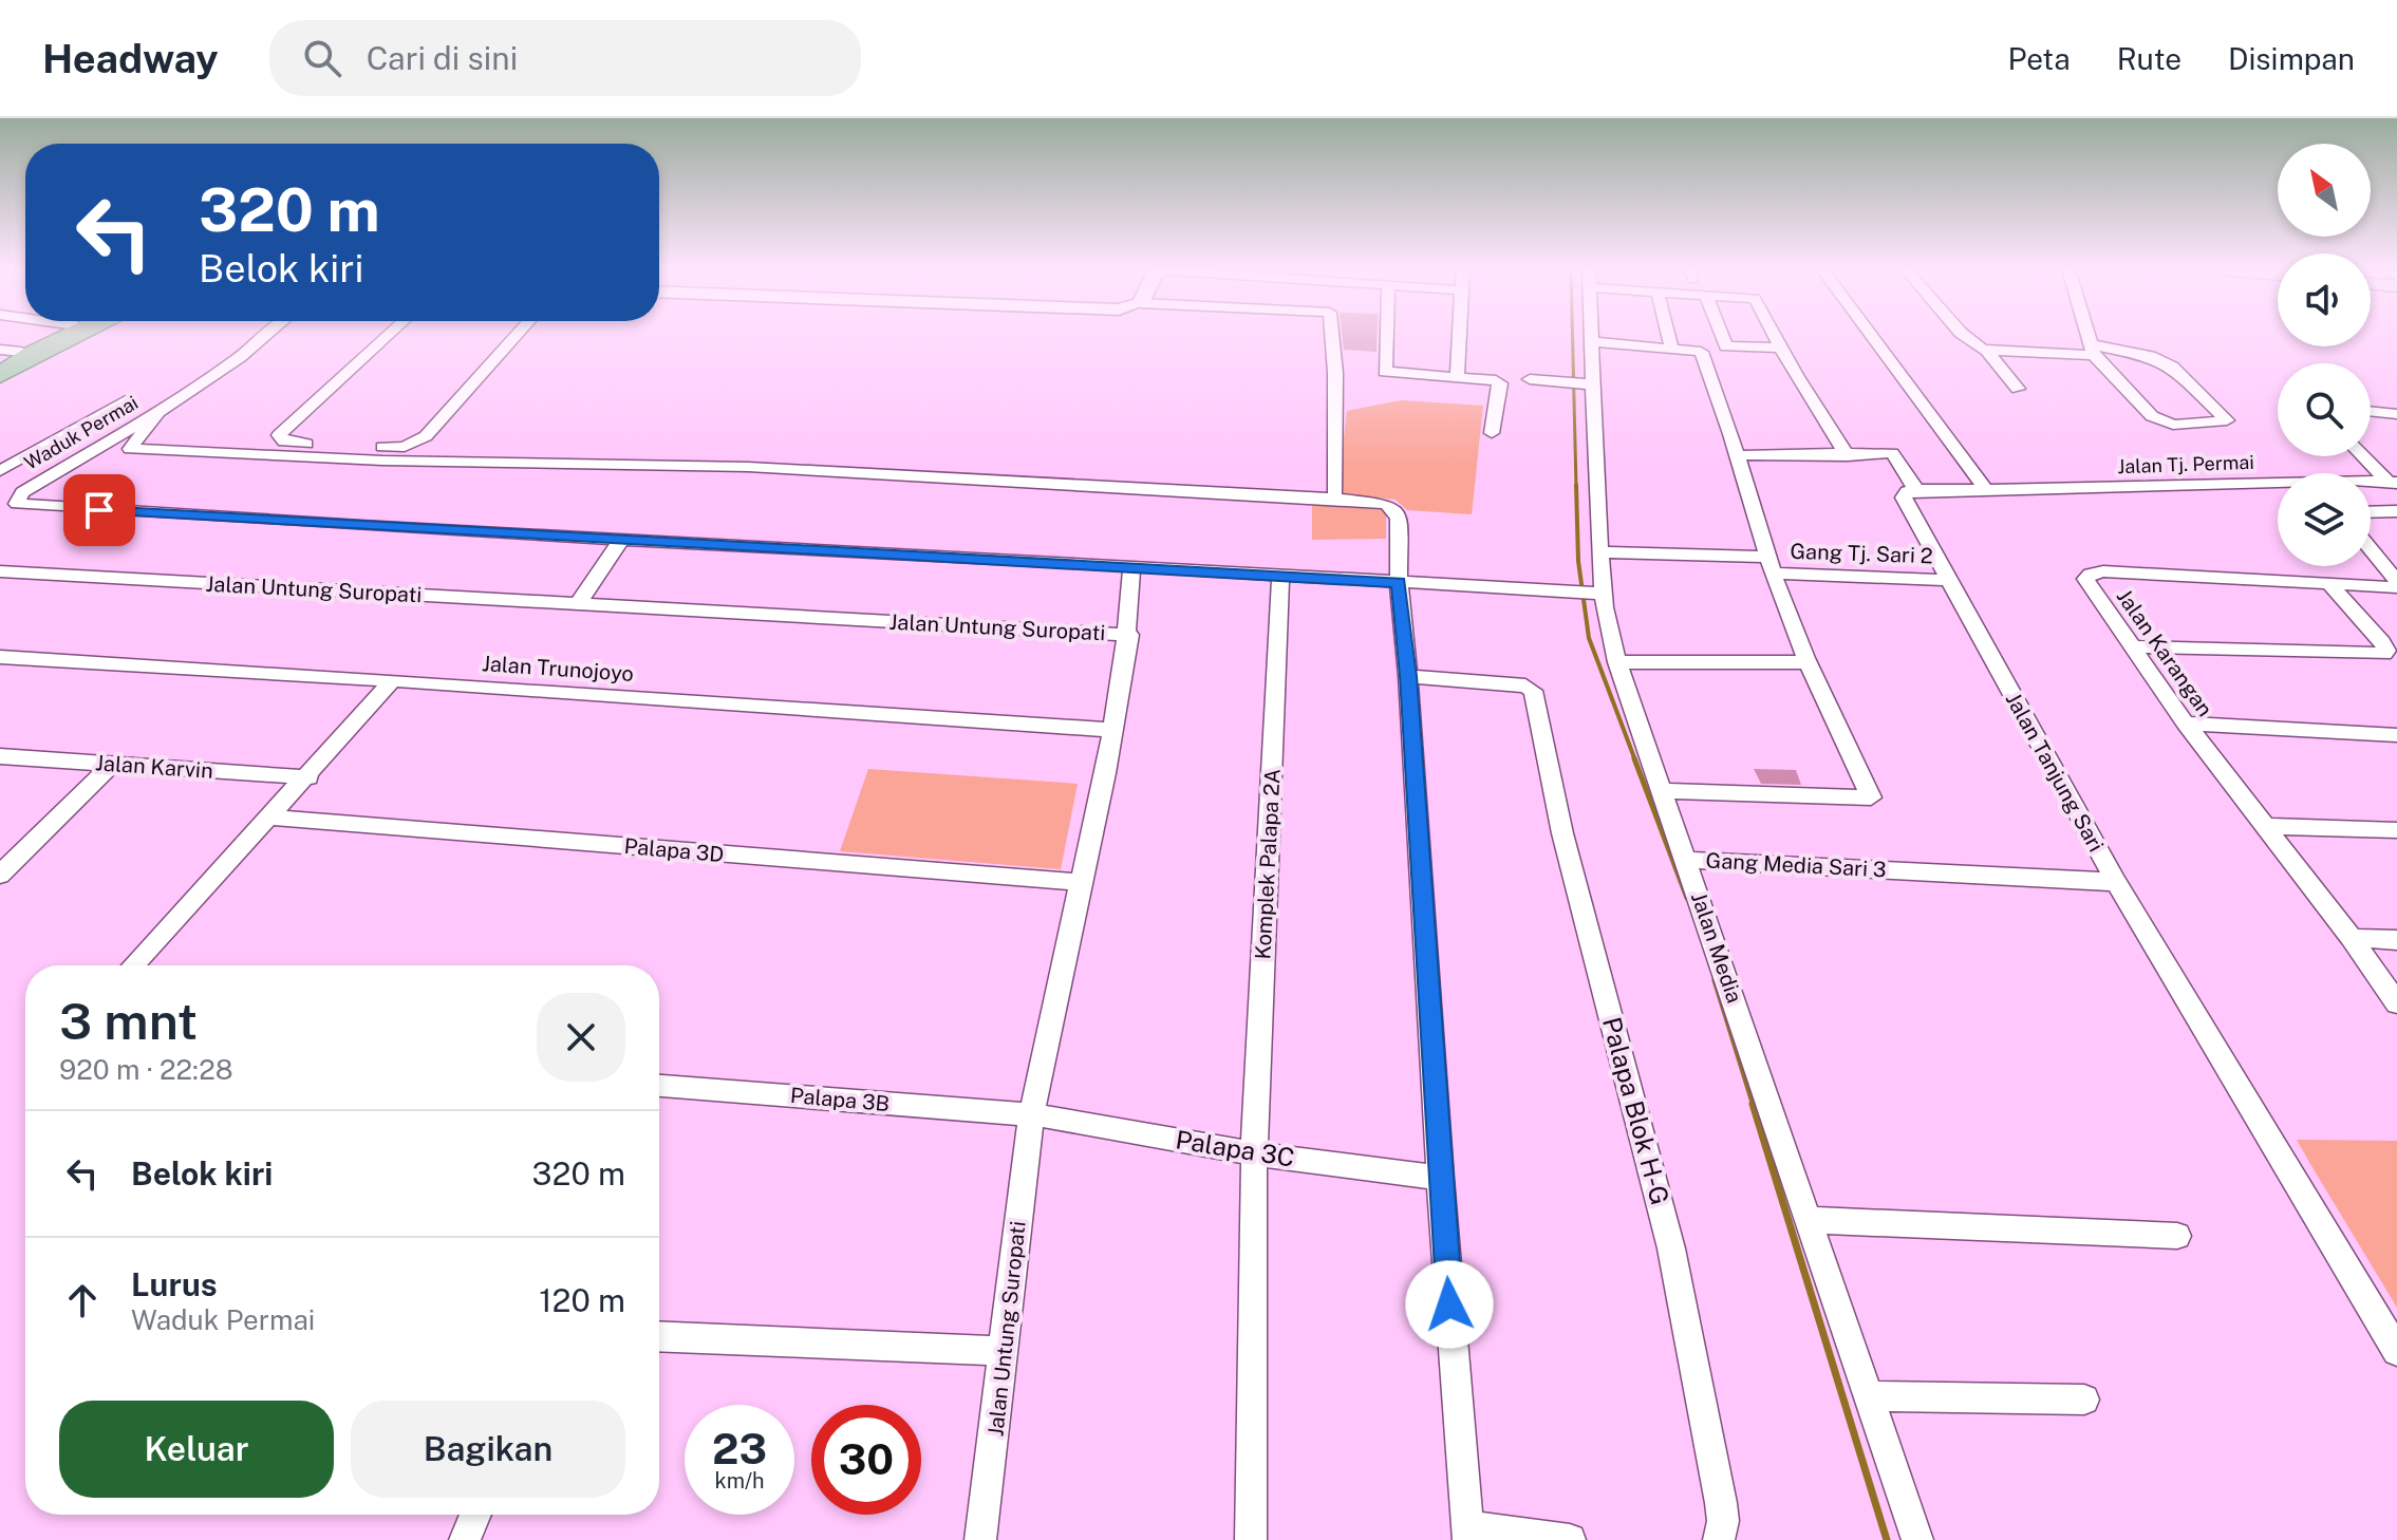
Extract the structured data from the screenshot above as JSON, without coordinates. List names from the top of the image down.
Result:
{
  "streets": {
    "street": [
      "Waduk Permai",
      "Jalan Tj. Permai",
      "Gang Tj. Sari 2",
      "Jalan Untung Suropati",
      "Jalan Karangan",
      "Jalan Trunojoyo",
      "Jalan Karvin",
      "Jalan Tanjung Sari",
      "Palapa 3D",
      "Komplek Palapa 2A",
      "Gang Media Sari 3",
      "Jalan Media",
      "Palapa 3B",
      "Palapa Blok H-G",
      "Palapa 3C"
    ]
  },
  "crossings": [
    ["Waduk Permai", "Komplek Palapa 2A"],
    ["Waduk Permai", "Jalan Media"],
    ["Gang Tj. Sari 2", "Jalan Tanjung Sari"],
    ["Gang Tj. Sari 2", "Jalan Media"],
    ["Jalan Untung Suropati", "Jalan Trunojoyo"],
    ["Jalan Untung Suropati", "Palapa 3D"],
    ["Jalan Untung Suropati", "Palapa 3B"],
    ["Jalan Untung Suropati", "Palapa 3C"],
    ["Jalan Tanjung Sari", "Gang Media Sari 3"],
    ["Komplek Palapa 2A", "Palapa 3C"],
    ["Gang Media Sari 3", "Jalan Media"],
    ["Palapa 3B", "Palapa 3C"]
  ],
  "north": "top left",
  "page": {
    "header": "Headway",
    "search": "Cari di sini",
    "nav": ["Peta", "Rute", "Disimpan"],
    "turn": ["320 m", "Belok kiri"],
    "heading": ["3 mnt", "920 m · 22:28"],
    "list": [
      {
        "name": "Belok kiri",
        "value": "320 m"
      },
      {
        "name": "Lurus",
        "note": "Waduk Permai",
        "value": "120 m"
      }
    ],
    "buttons": ["Keluar", "Bagikan"],
    "speed": "23 km/h",
    "limit": "30"
  }
}
